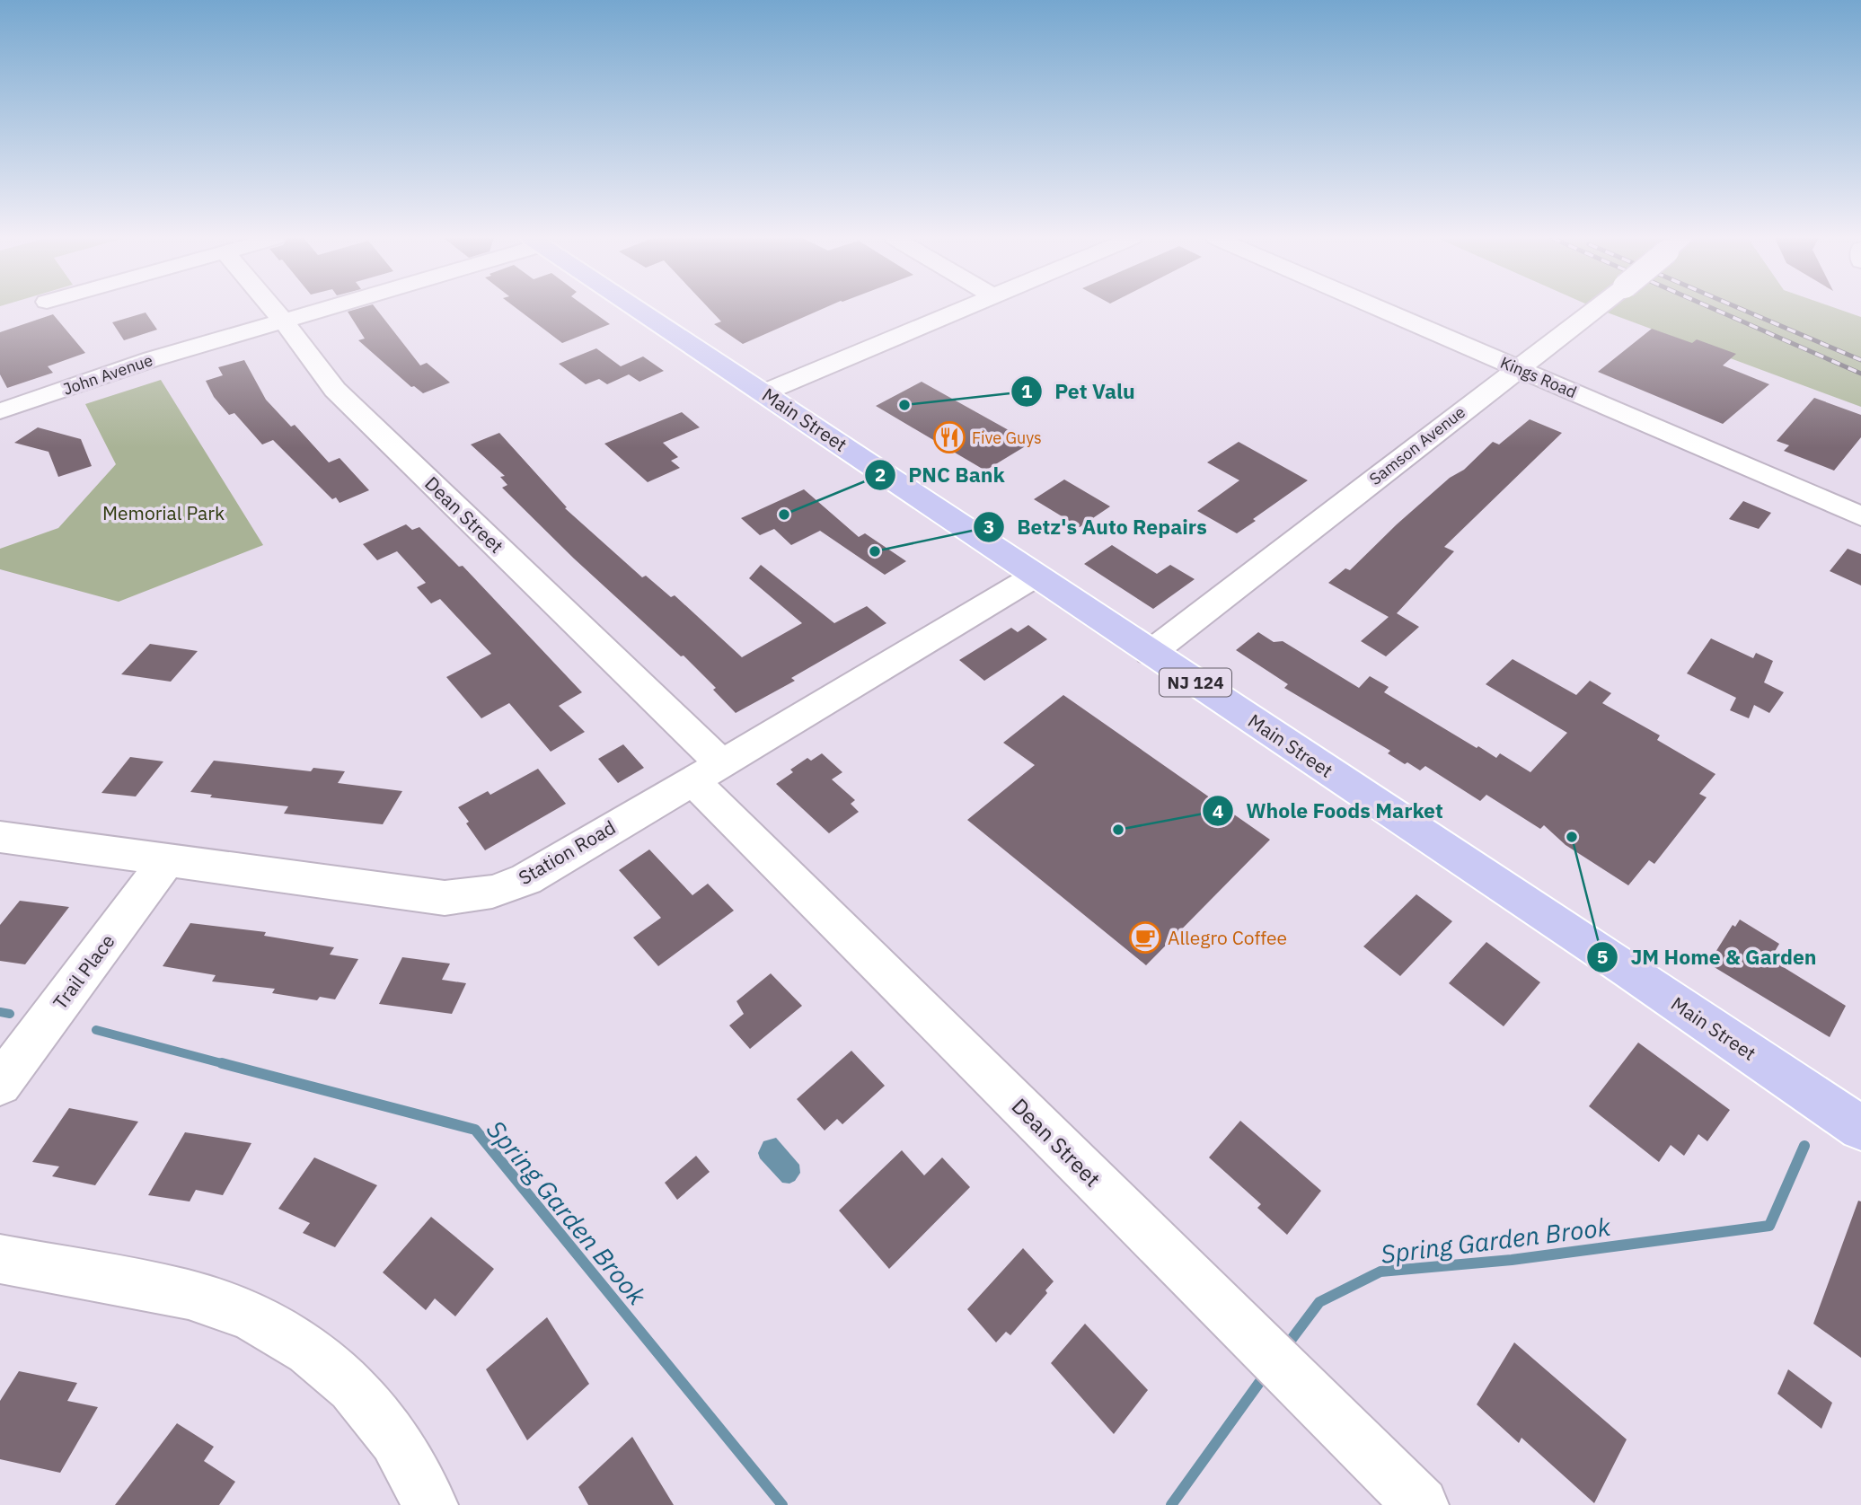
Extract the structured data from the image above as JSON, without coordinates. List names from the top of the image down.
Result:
{
  "streets": {
    "main road": ["Main Street", "NJ 124"],
    "street": [
      "John Avenue",
      "Kings Road",
      "Samson Avenue",
      "Dean Street",
      "Station Road",
      "Trail Place"
    ]
  },
  "crossings": [
    ["John Avenue", "Dean Street"],
    ["Kings Road", "Samson Avenue"],
    ["Main Street", "Samson Avenue"],
    ["Main Street", "Station Road"],
    ["Dean Street", "Station Road"],
    ["Station Road", "Trail Place"]
  ],
  "water": ["Spring Garden Brook"],
  "parks": ["Memorial Park"],
  "places": {
    "other": [
      "Pet Valu",
      "PNC Bank",
      "Betz's Auto Repairs",
      "Whole Foods Market",
      "JM Home & Garden"
    ],
    "restaurant": ["Five Guys"],
    "cafe": ["Allegro Coffee"]
  }
}
